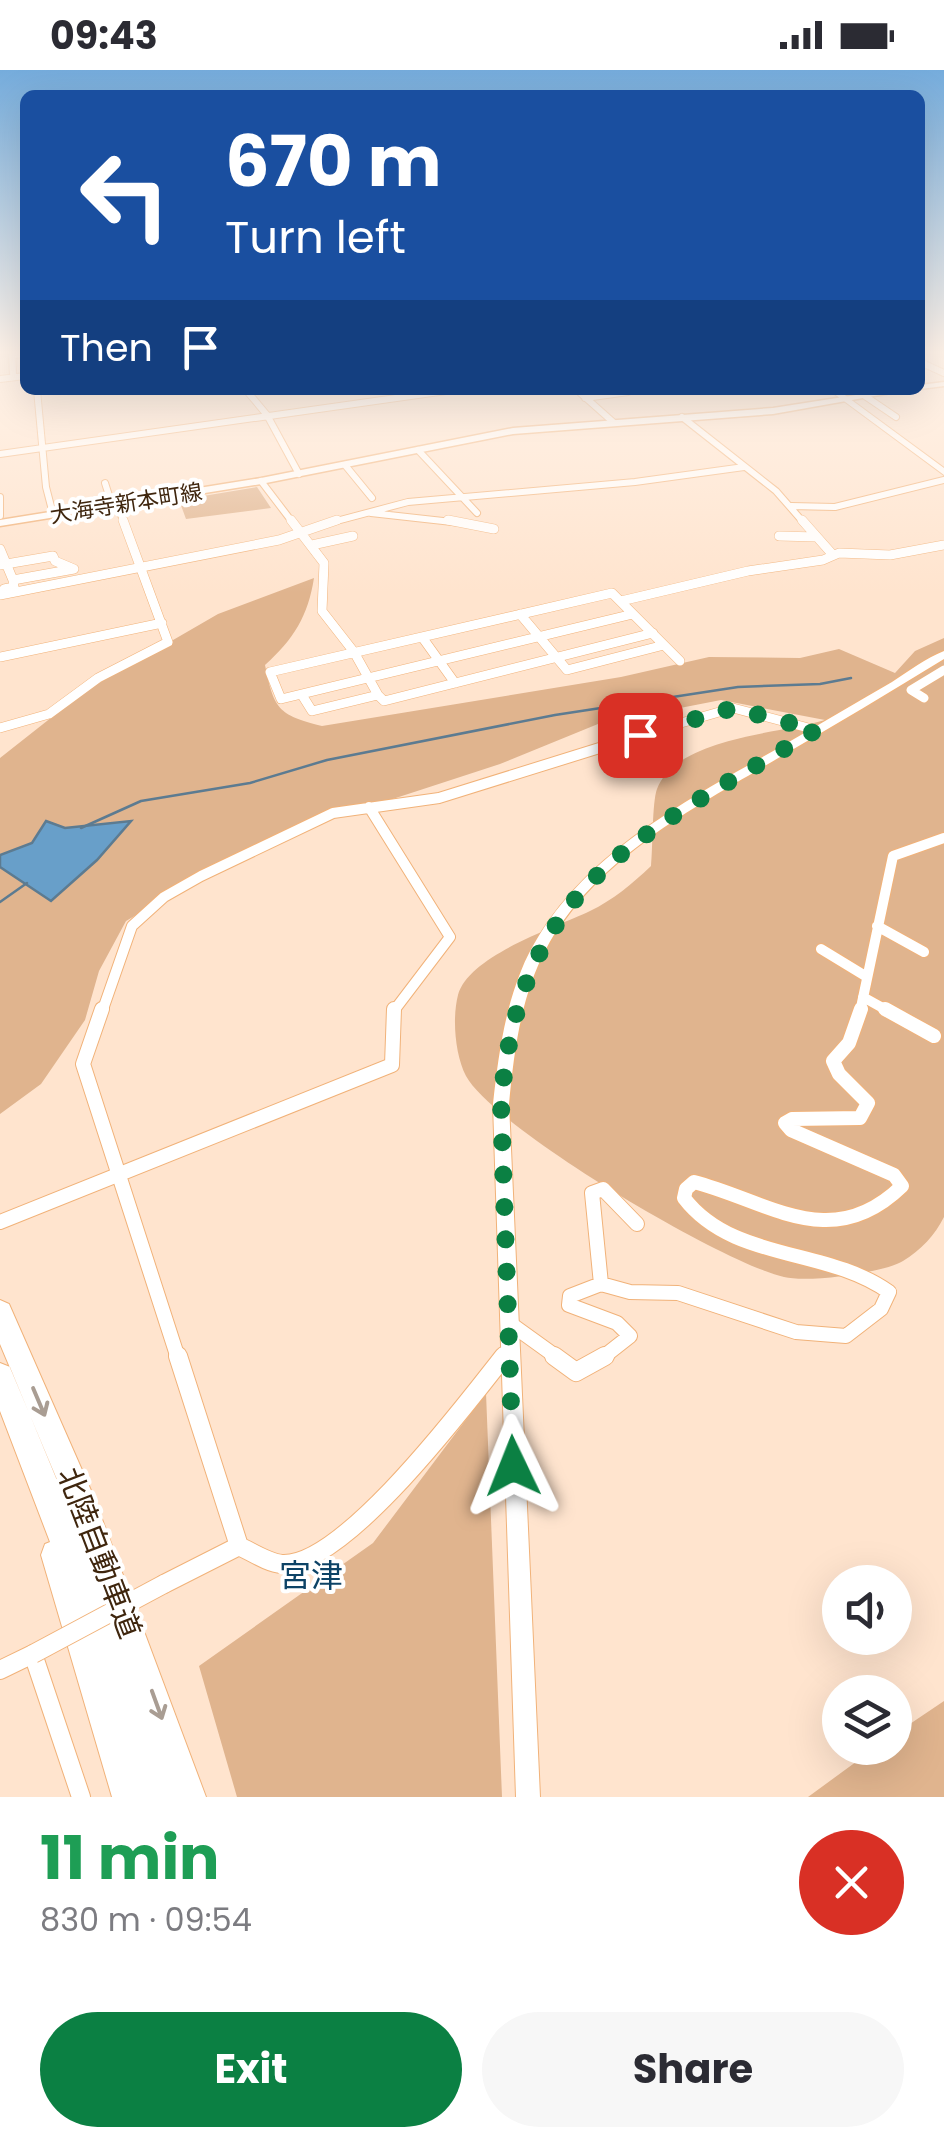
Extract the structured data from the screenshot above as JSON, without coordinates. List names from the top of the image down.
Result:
{
  "streets": {
    "highway": ["北陸自動車道"],
    "main road": ["大海寺新本町線"]
  },
  "districts": ["宮津"],
  "page": {
    "status": "09:43",
    "turn": ["670 m", "Turn left"],
    "then": "Then",
    "heading": ["11 min", "830 m · 09:54"],
    "buttons": ["Exit", "Share"]
  }
}
